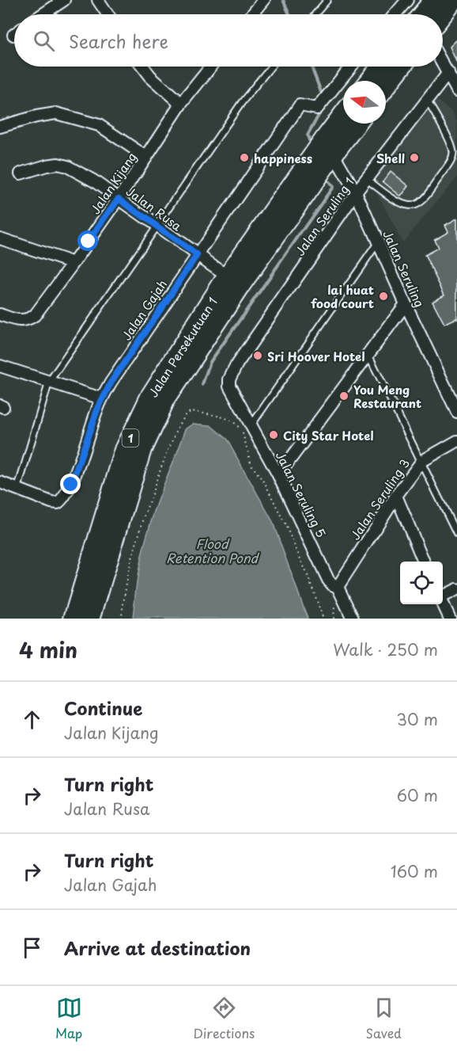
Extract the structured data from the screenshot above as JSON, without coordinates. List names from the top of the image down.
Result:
{
  "streets": {
    "highway": ["Jalan Persekutuan 1", "1"],
    "street": [
      "Jalan Kijang",
      "Jalan Rusa",
      "Jalan Seruling 1",
      "Jalan Seruling",
      "Jalan Gajah",
      "Jalan Seruling 5",
      "Jalan Seruling 3"
    ]
  },
  "crossings": [
    ["Jalan Kijang", "Jalan Rusa"],
    ["Jalan Rusa", "Jalan Gajah"],
    ["Jalan Rusa", "Jalan Persekutuan 1"],
    ["Jalan Seruling 1", "Jalan Seruling"],
    ["Jalan Seruling 1", "Jalan Seruling 5"],
    ["Jalan Seruling", "Jalan Persekutuan 1"],
    ["Jalan Seruling 5", "Jalan Seruling 3"]
  ],
  "water": ["Flood Retention Pond"],
  "places": [
    "happiness",
    "Shell",
    "lai huat food court",
    "Sri Hoover Hotel",
    "You Meng Restaurant",
    "City Star Hotel"
  ],
  "north": "left",
  "page": {
    "search": "Search here",
    "heading": ["4 min", "Walk · 250 m"],
    "list": [
      ["Continue", "Jalan Kijang", "30 m"],
      ["Turn right", "Jalan Rusa", "60 m"],
      ["Turn right", "Jalan Gajah", "160 m"],
      "Arrive at destination"
    ],
    "nav": ["Map", "Directions", "Saved"]
  }
}
